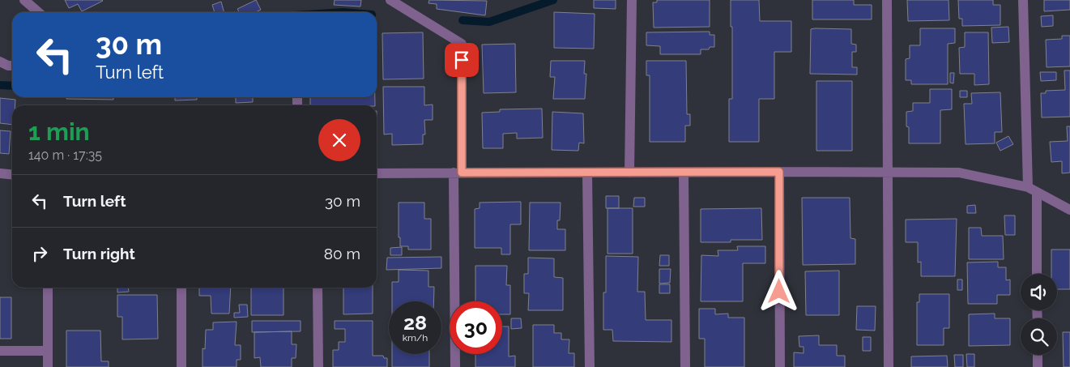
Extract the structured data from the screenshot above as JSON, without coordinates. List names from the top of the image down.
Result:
{
  "page": {
    "turn": ["30 m", "Turn left"],
    "heading": ["1 min", "140 m · 17:35"],
    "list": [
      {
        "name": "Turn left",
        "value": "30 m"
      },
      {
        "name": "Turn right",
        "value": "80 m"
      }
    ],
    "speed": "28 km/h",
    "limit": "30"
  }
}
